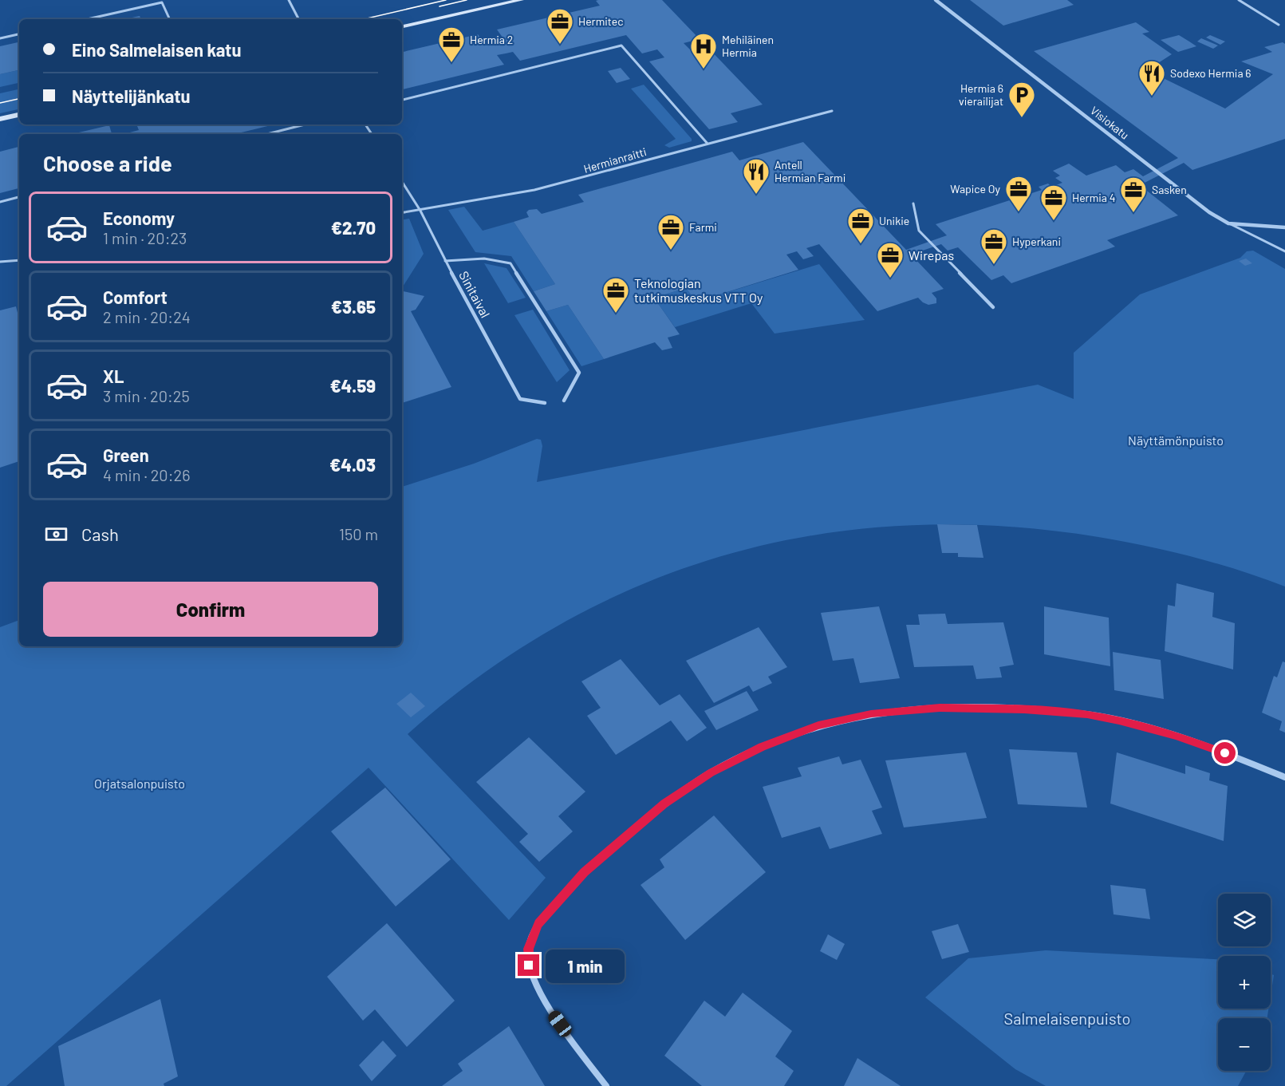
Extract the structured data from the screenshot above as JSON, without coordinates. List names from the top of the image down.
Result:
{
  "streets": {
    "street": ["Visiokatu"],
    "lane": ["Hermianraitti", "Sinitaival"]
  },
  "crossings": [
    ["Hermianraitti", "Sinitaival"]
  ],
  "parks": ["Näyttämönpuisto", "Orjatsalonpuisto", "Salmelaisenpuisto"],
  "places": {
    "office": [
      "Hermitec",
      "Hermia 2",
      "Wapice Oy",
      "Sasken",
      "Hermia 4",
      "Unikie",
      "Farmi",
      "Hyperkani",
      "Wirepas",
      "Teknologian tutkimuskeskus VTT Oy"
    ],
    "hospital": ["Mehiläinen Hermia"],
    "restaurant": ["Sodexo Hermia 6", "Antell Hermian Farmi"],
    "parking": ["Hermia 6 vierailijat"]
  },
  "page": {
    "banner": ["Eino Salmelaisen katu", "Näyttelijänkatu"],
    "heading": "Choose a ride",
    "list": [
      {
        "name": "Economy",
        "note": "1 min · 20:23",
        "value": "€2.70"
      },
      {
        "name": "Comfort",
        "note": "2 min · 20:24",
        "value": "€3.65"
      },
      {
        "name": "XL",
        "note": "3 min · 20:25",
        "value": "€4.59"
      },
      {
        "name": "Green",
        "note": "4 min · 20:26",
        "value": "€4.03"
      }
    ],
    "pay": ["Cash", "150 m"],
    "buttons": "Confirm",
    "map_buttons": ["+", "−"],
    "bubble": "1 min"
  }
}
